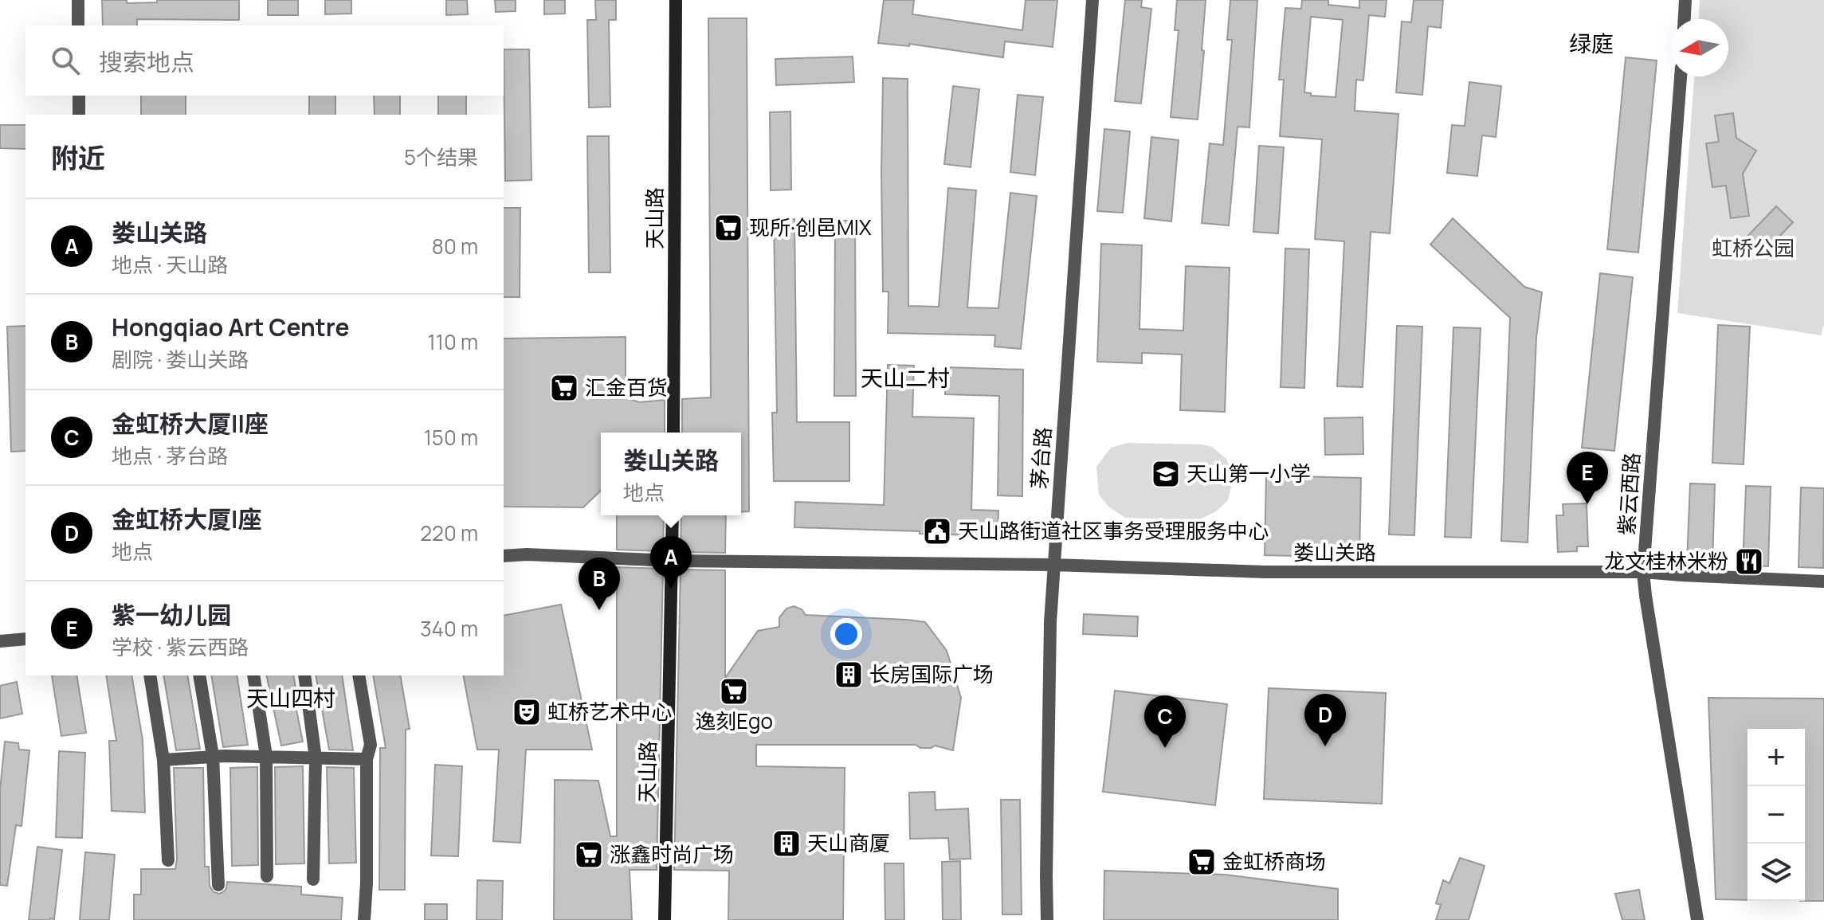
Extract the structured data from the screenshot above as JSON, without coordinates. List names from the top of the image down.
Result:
{
  "streets": {
    "main road": ["天山路"],
    "street": ["茅台路", "紫云西路", "娄山关路"]
  },
  "crossings": [
    ["天山路", "娄山关路"],
    ["茅台路", "娄山关路"],
    ["紫云西路", "娄山关路"]
  ],
  "districts": ["绿庭", "天山二村", "天山四村"],
  "parks": ["虹桥公园"],
  "places": {
    "supermarket": [
      "现所·创邑MIX",
      "汇金百货",
      "逸刻Ego",
      "涨鑫时尚广场",
      "金虹桥商场"
    ],
    "school or university": ["天山第一小学"],
    "public building": ["天山路街道社区事务受理服务中心"],
    "restaurant": ["龙文桂林米粉"],
    "building": ["长房国际广场", "天山商厦"],
    "theatre": ["虹桥艺术中心"]
  },
  "north": "left",
  "page": {
    "search": "搜索地点",
    "heading": ["附近", "5个结果"],
    "list": [
      {
        "mark": "A",
        "name": "娄山关路",
        "note": "地点 · 天山路",
        "value": "80 m"
      },
      {
        "mark": "B",
        "name": "Hongqiao Art Centre",
        "note": "剧院 · 娄山关路",
        "value": "110 m"
      },
      {
        "mark": "C",
        "name": "金虹桥大厦II座",
        "note": "地点 · 茅台路",
        "value": "150 m"
      },
      {
        "mark": "D",
        "name": "金虹桥大厦I座",
        "note": "地点",
        "value": "220 m"
      },
      {
        "mark": "E",
        "name": "紫一幼儿园",
        "note": "学校 · 紫云西路",
        "value": "340 m"
      }
    ],
    "popup": ["娄山关路", "地点"],
    "pins": [
      "E",
      "A",
      "B",
      "D",
      "C"
    ],
    "map_buttons": ["+", "−"]
  }
}
